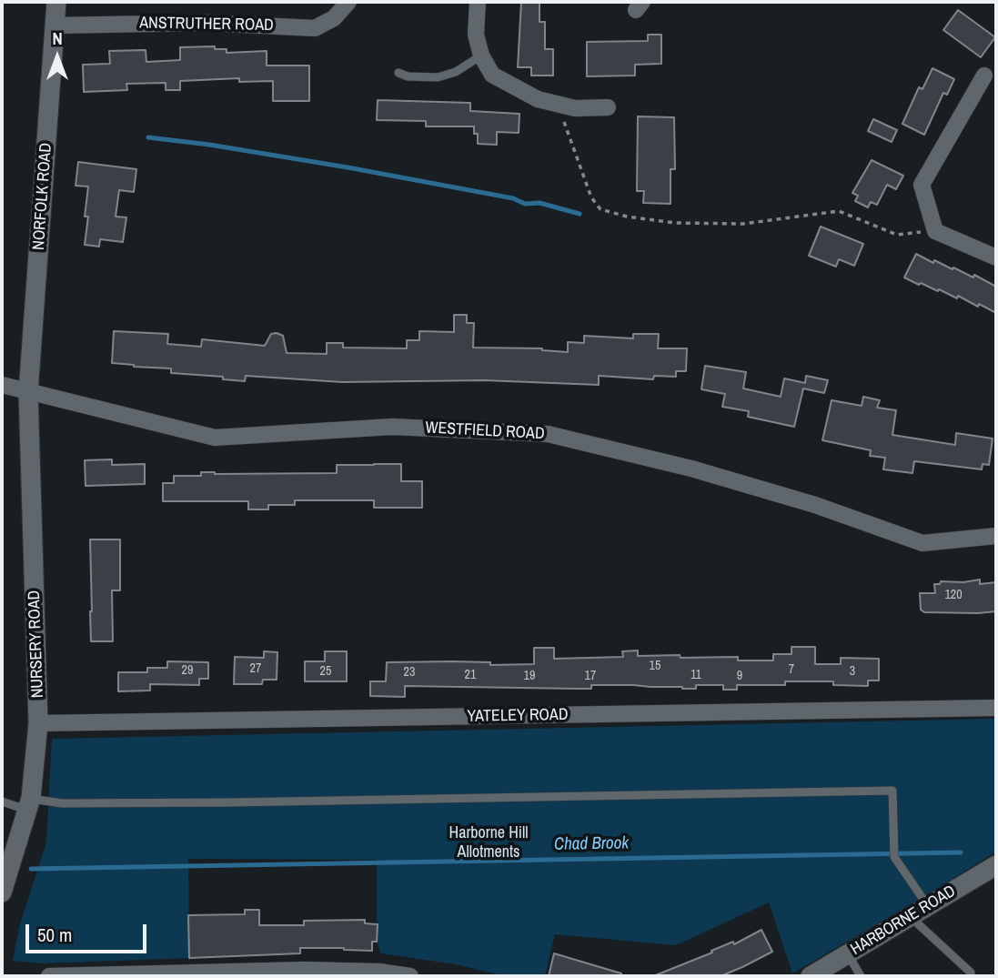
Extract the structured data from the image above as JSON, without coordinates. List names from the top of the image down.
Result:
{
  "streets": {
    "main road": ["NORFOLK ROAD", "NURSERY ROAD", "HARBORNE ROAD"],
    "street": ["ANSTRUTHER ROAD", "WESTFIELD ROAD", "YATELEY ROAD"]
  },
  "crossings": [
    ["ANSTRUTHER ROAD", "NORFOLK ROAD"],
    ["NORFOLK ROAD", "WESTFIELD ROAD"],
    ["NORFOLK ROAD", "NURSERY ROAD"],
    ["WESTFIELD ROAD", "NURSERY ROAD"],
    ["NURSERY ROAD", "YATELEY ROAD"]
  ],
  "water": ["Chad Brook"],
  "parks": ["Harborne Hill Allotments"],
  "house_numbers": [
    "120",
    "15",
    "27",
    "7",
    "29",
    "25",
    "3",
    "23",
    "21",
    "11",
    "19",
    "17",
    "9"
  ],
  "scale_bar": "50 m",
  "north": "top"
}
